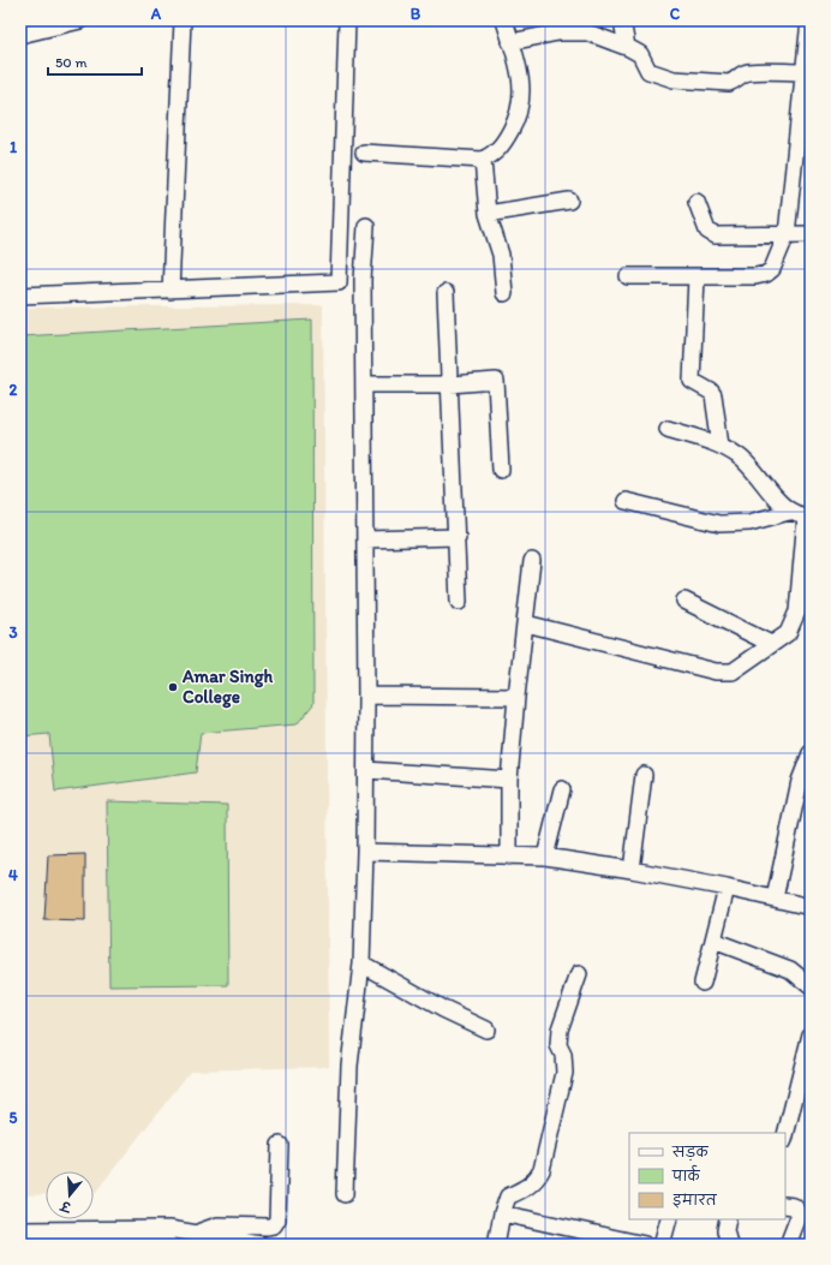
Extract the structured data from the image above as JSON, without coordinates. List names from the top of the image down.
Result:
{
  "places": ["Amar Singh College"],
  "legend": ["सड़क", "पार्क", "इमारत"],
  "scale_bar": "50 m",
  "north": "bottom",
  "grid": {
    "columns": ["A", "B", "C"],
    "rows": [
      "1",
      "2",
      "3",
      "4",
      "5"
    ]
  }
}
